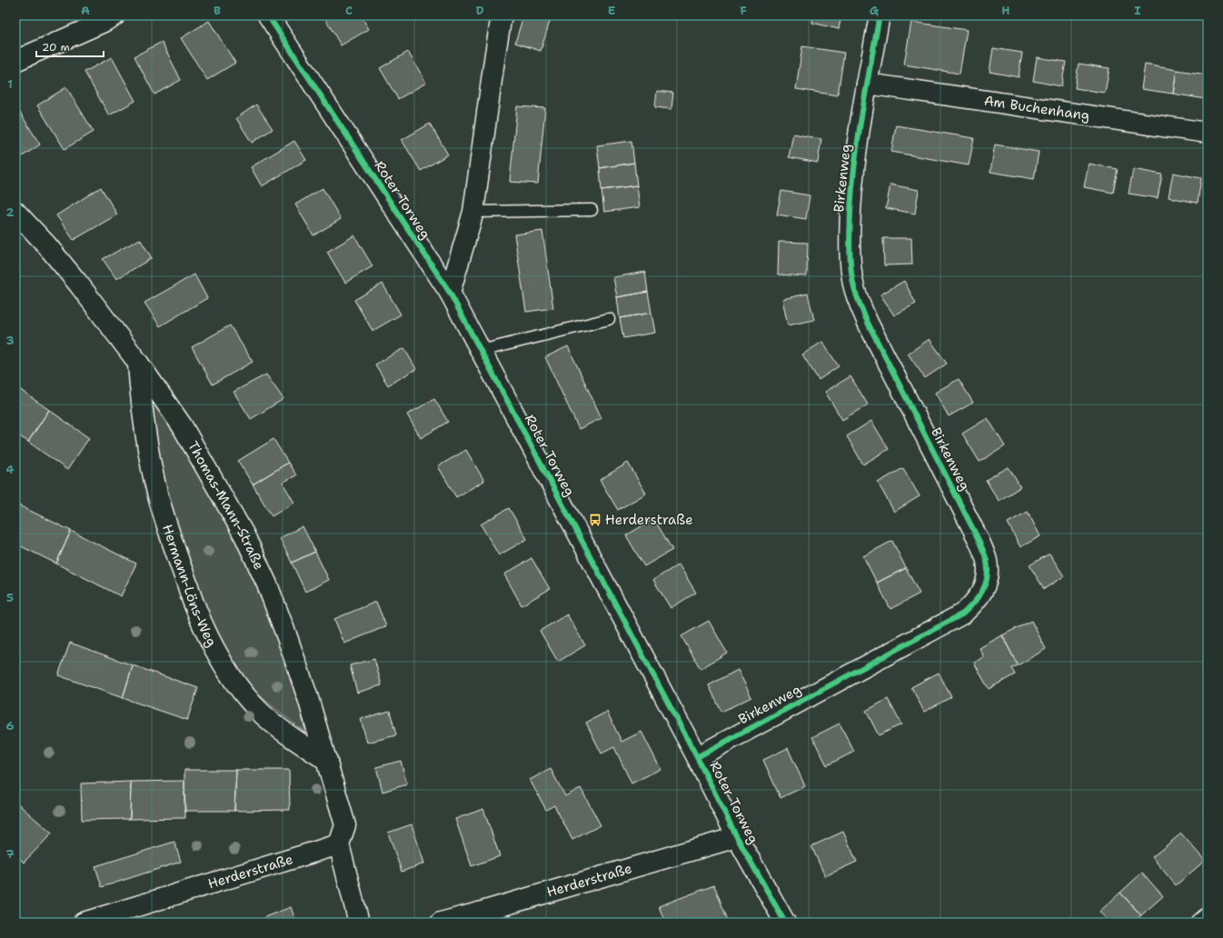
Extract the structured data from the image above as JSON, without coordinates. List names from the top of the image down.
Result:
{
  "streets": {
    "street": [
      "Am Buchenhang",
      "Birkenweg",
      "Roter Torweg",
      "Thomas-Mann-Straße",
      "Hermann-Löns-Weg",
      "Herderstraße"
    ]
  },
  "crossings": [
    ["Am Buchenhang", "Birkenweg"],
    ["Birkenweg", "Roter Torweg"],
    ["Roter Torweg", "Herderstraße"],
    ["Thomas-Mann-Straße", "Hermann-Löns-Weg"],
    ["Thomas-Mann-Straße", "Herderstraße"]
  ],
  "places": {
    "bus stop": ["Herderstraße"]
  },
  "scale_bar": "20 m",
  "grid": {
    "columns": [
      "A",
      "B",
      "C",
      "D",
      "E",
      "F",
      "G",
      "H",
      "I"
    ],
    "rows": [
      "1",
      "2",
      "3",
      "4",
      "5",
      "6",
      "7"
    ]
  }
}
